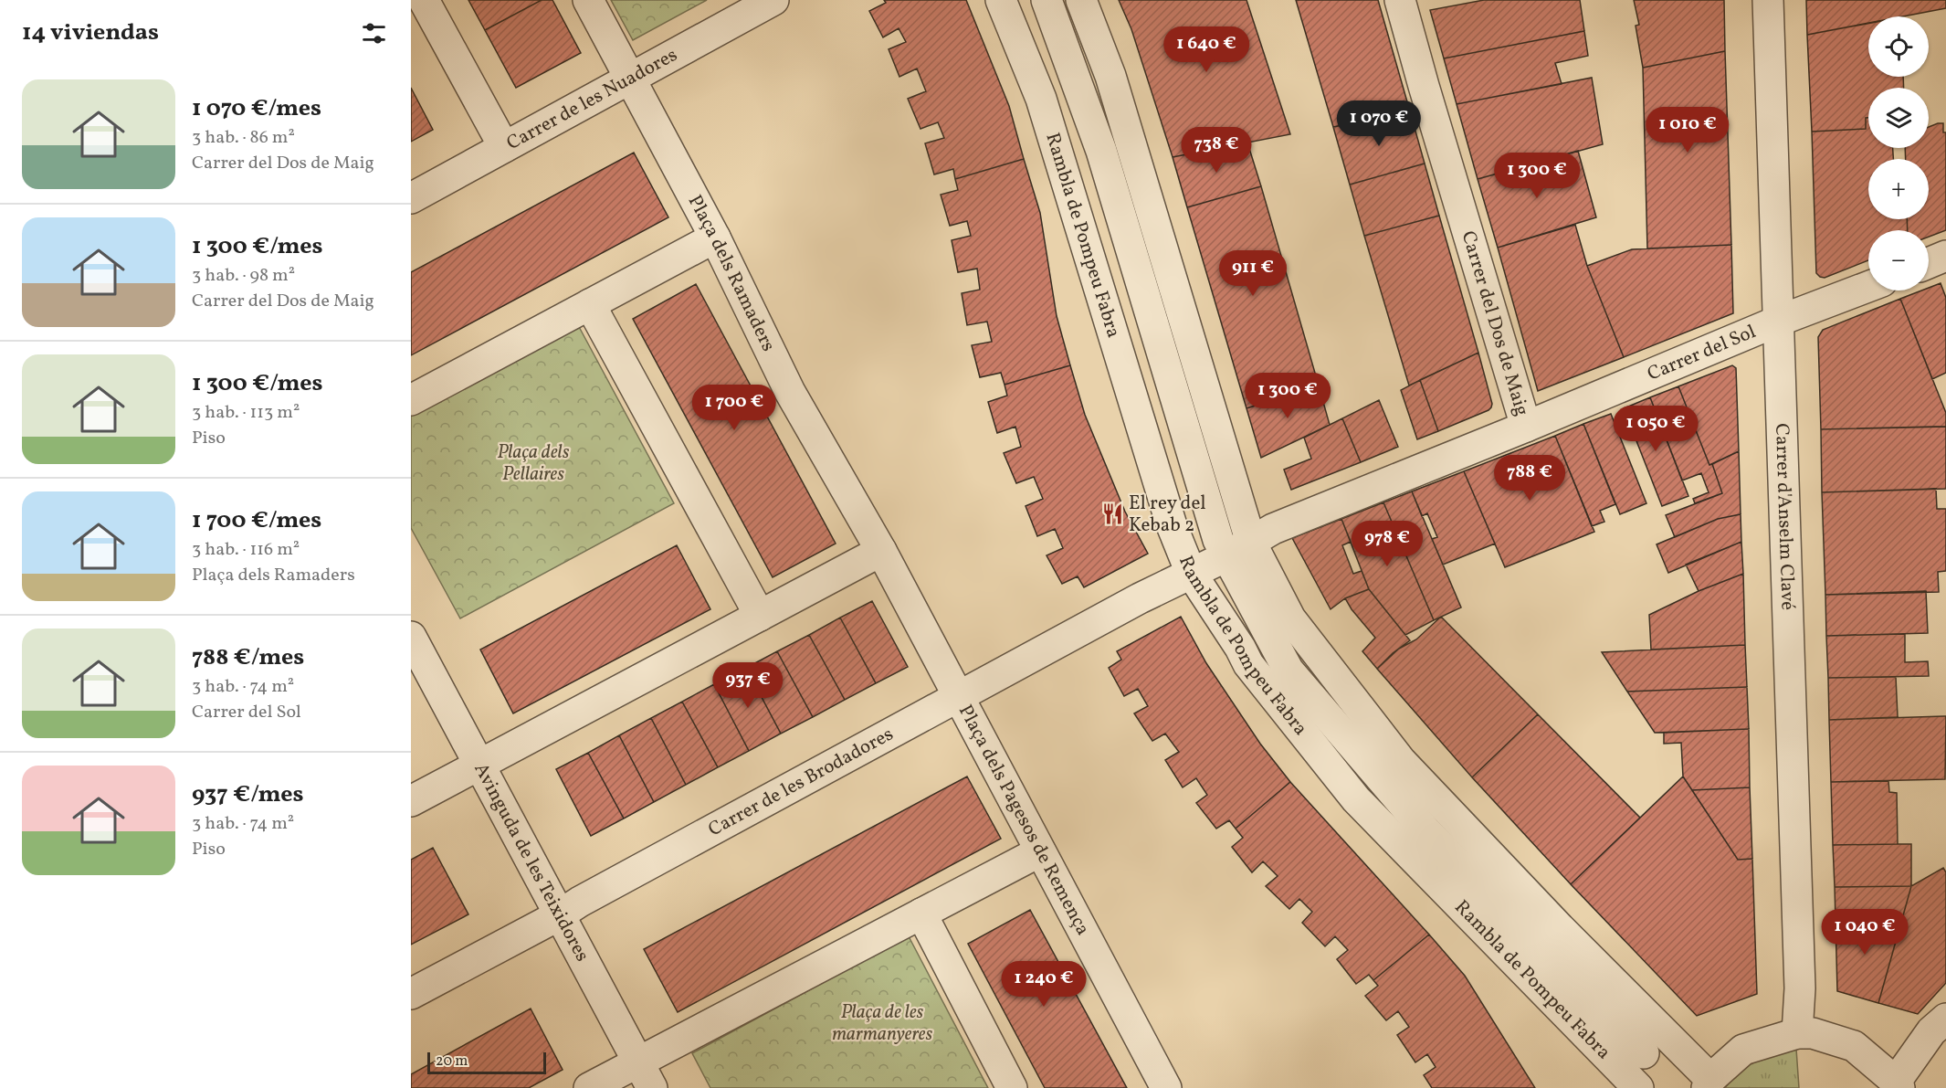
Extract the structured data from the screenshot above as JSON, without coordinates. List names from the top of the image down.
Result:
{
  "streets": {
    "street": [
      "Carrer de les Nuadores",
      "Rambla de Pompeu Fabra",
      "Plaça dels Ramaders",
      "Carrer del Dos de Maig",
      "Carrer del Sol",
      "Carrer d'Anselm Clavé",
      "Carrer de les Brodadores",
      "Plaça dels Pagesos de Remença",
      "Avinguda de les Teixidores"
    ]
  },
  "crossings": [
    ["Carrer de les Nuadores", "Plaça dels Ramaders"],
    ["Rambla de Pompeu Fabra", "Carrer del Sol"],
    ["Rambla de Pompeu Fabra", "Carrer de les Brodadores"],
    ["Plaça dels Ramaders", "Carrer de les Brodadores"],
    ["Plaça dels Ramaders", "Plaça dels Pagesos de Remença"],
    ["Carrer del Dos de Maig", "Carrer del Sol"],
    ["Carrer del Sol", "Carrer d'Anselm Clavé"],
    ["Carrer del Sol", "Carrer de les Brodadores"],
    ["Carrer de les Brodadores", "Plaça dels Pagesos de Remença"],
    ["Carrer de les Brodadores", "Avinguda de les Teixidores"]
  ],
  "parks": ["Plaça dels Pellaires", "Plaça de les marmanyeres"],
  "places": {
    "restaurant": ["El rey del Kebab 2"]
  },
  "scale_bar": "20 m",
  "page": {
    "heading": "14 viviendas",
    "map_buttons": ["+", "−"],
    "price": [
      "1 640 €",
      "1 070 €",
      "1 010 €",
      "738 €",
      "1 300 €",
      "911 €",
      "1 300 €",
      "1 700 €",
      "1 050 €",
      "788 €",
      "978 €",
      "937 €",
      "1 040 €",
      "1 240 €"
    ],
    "list": [
      {
        "name": "1 070 €/mes",
        "note": "3 hab. · 86 m² · Carrer del Dos de Maig"
      },
      {
        "name": "1 300 €/mes",
        "note": "3 hab. · 98 m² · Carrer del Dos de Maig"
      },
      {
        "name": "1 300 €/mes",
        "note": "3 hab. · 113 m² · Piso"
      },
      {
        "name": "1 700 €/mes",
        "note": "3 hab. · 116 m² · Plaça dels Ramaders"
      },
      {
        "name": "788 €/mes",
        "note": "3 hab. · 74 m² · Carrer del Sol"
      },
      {
        "name": "937 €/mes",
        "note": "3 hab. · 74 m² · Piso"
      }
    ],
    "scale": "20 m"
  }
}
